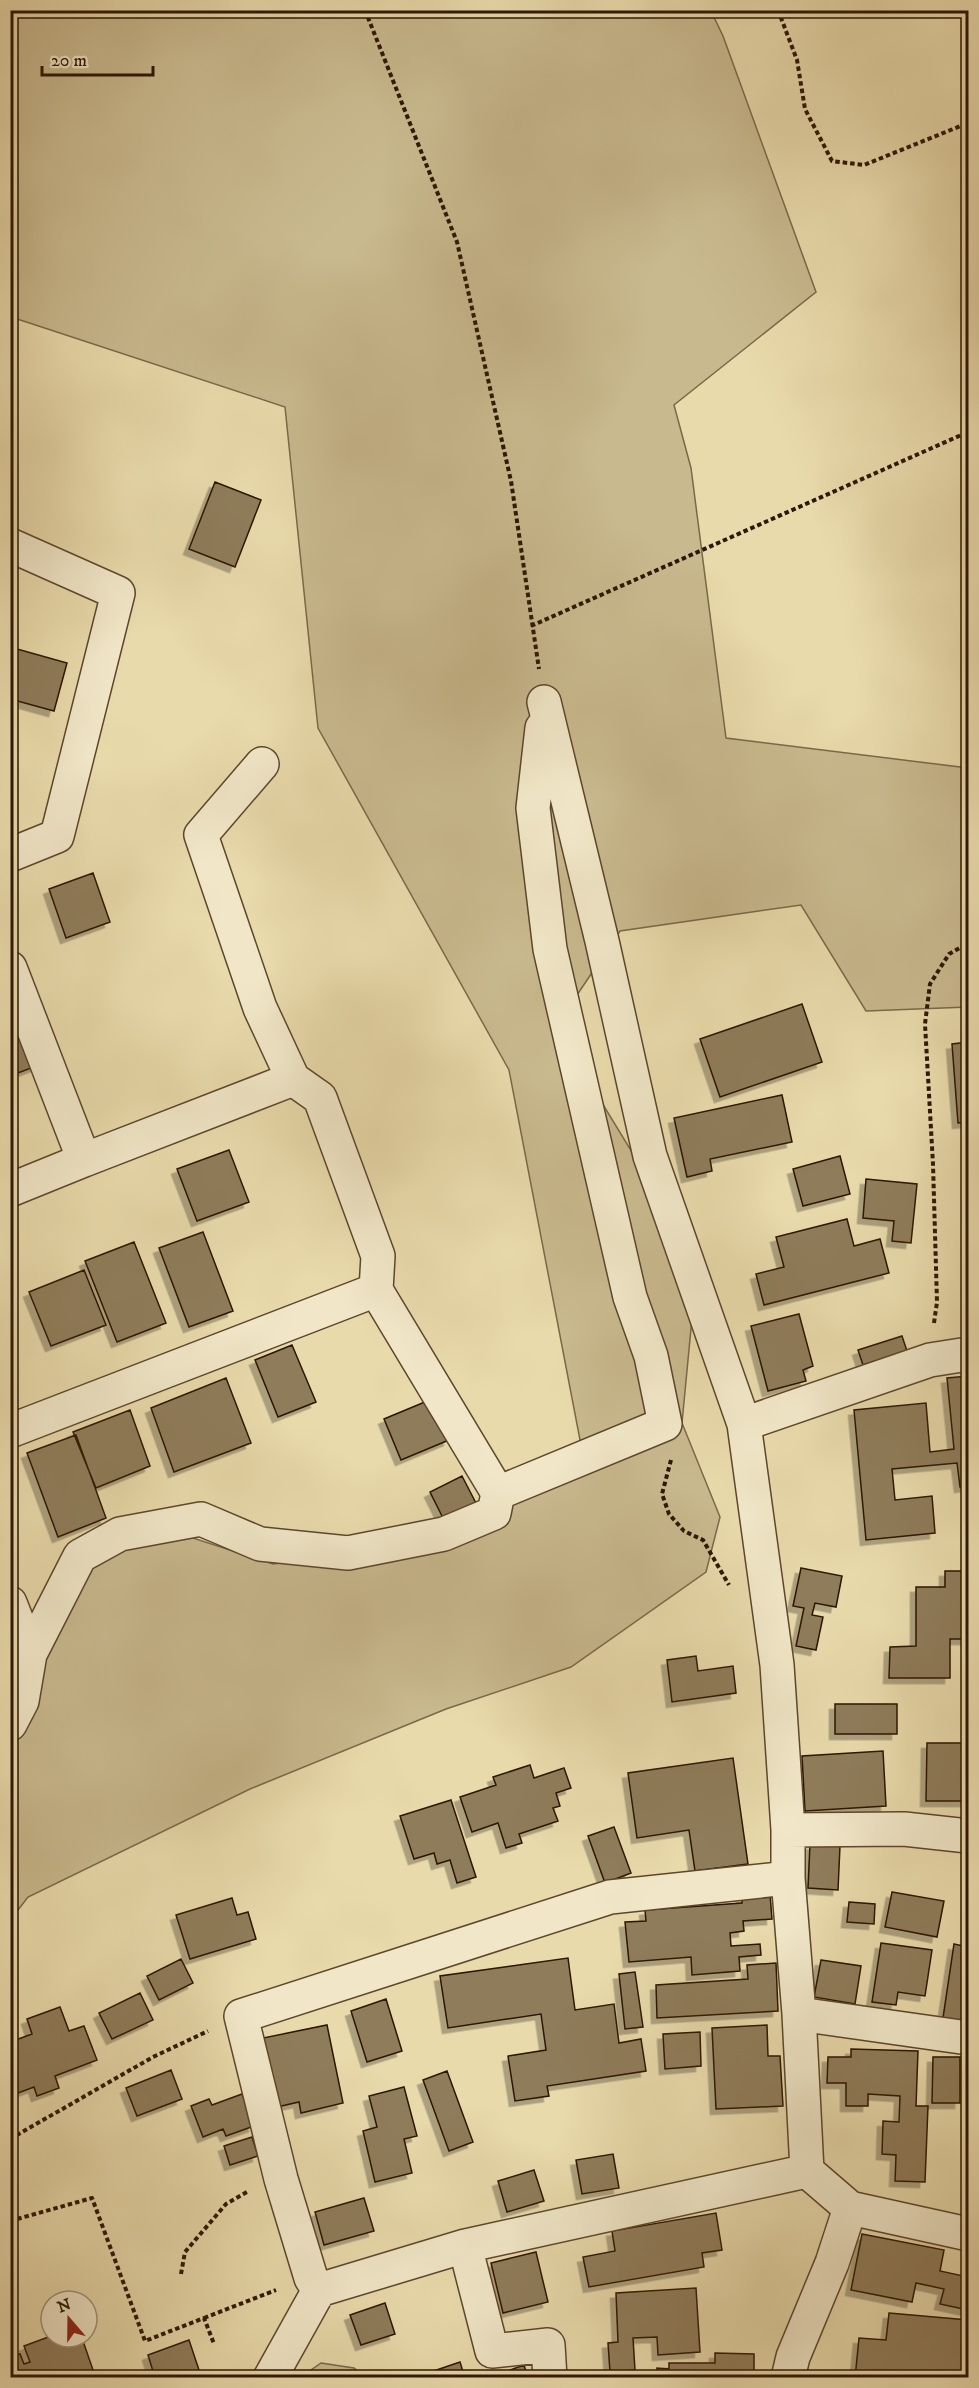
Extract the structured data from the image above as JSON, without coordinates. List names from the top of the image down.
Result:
{
  "scale_bar": "20 m",
  "north": "top"
}
